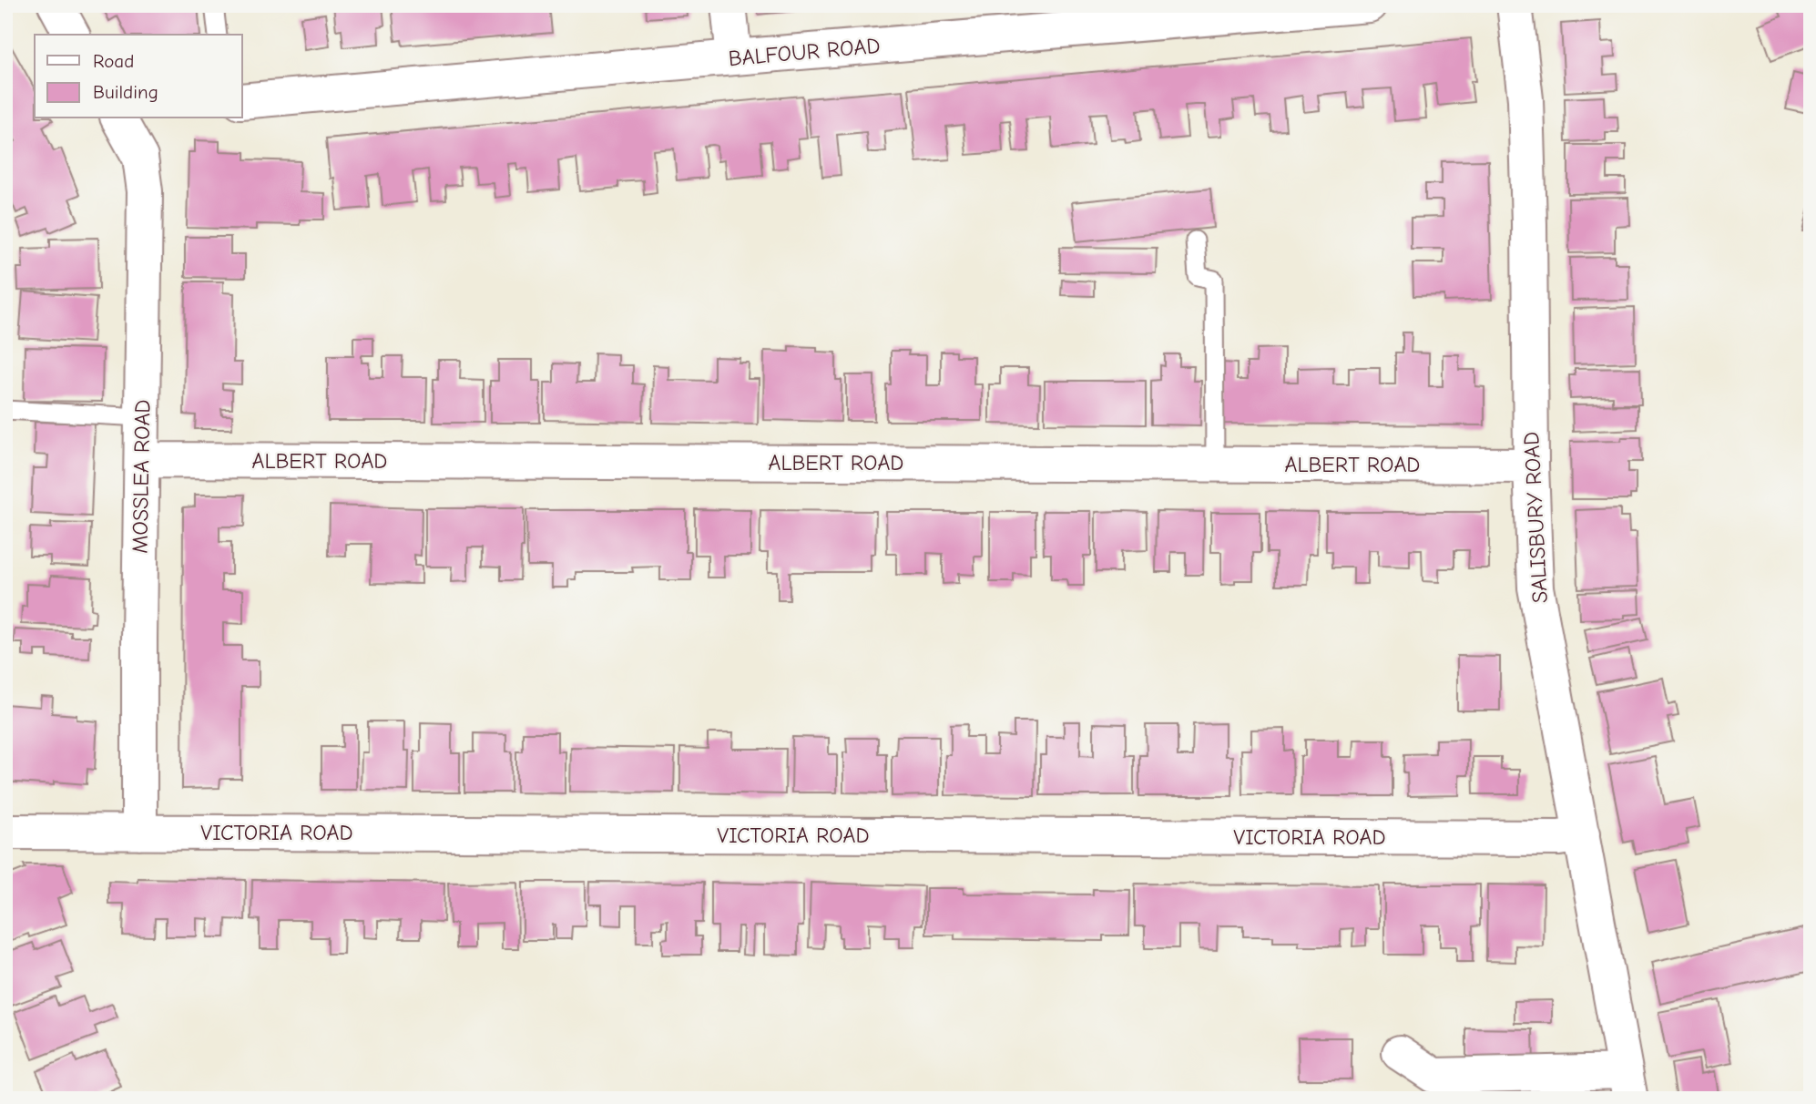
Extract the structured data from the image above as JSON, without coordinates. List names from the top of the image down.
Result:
{
  "streets": {
    "street": [
      "BALFOUR ROAD",
      "ALBERT ROAD",
      "MOSSLEA ROAD",
      "SALISBURY ROAD",
      "VICTORIA ROAD"
    ]
  },
  "crossings": [
    ["ALBERT ROAD", "MOSSLEA ROAD"],
    ["ALBERT ROAD", "SALISBURY ROAD"],
    ["MOSSLEA ROAD", "VICTORIA ROAD"],
    ["SALISBURY ROAD", "VICTORIA ROAD"]
  ],
  "legend": ["Road", "Building"]
}
